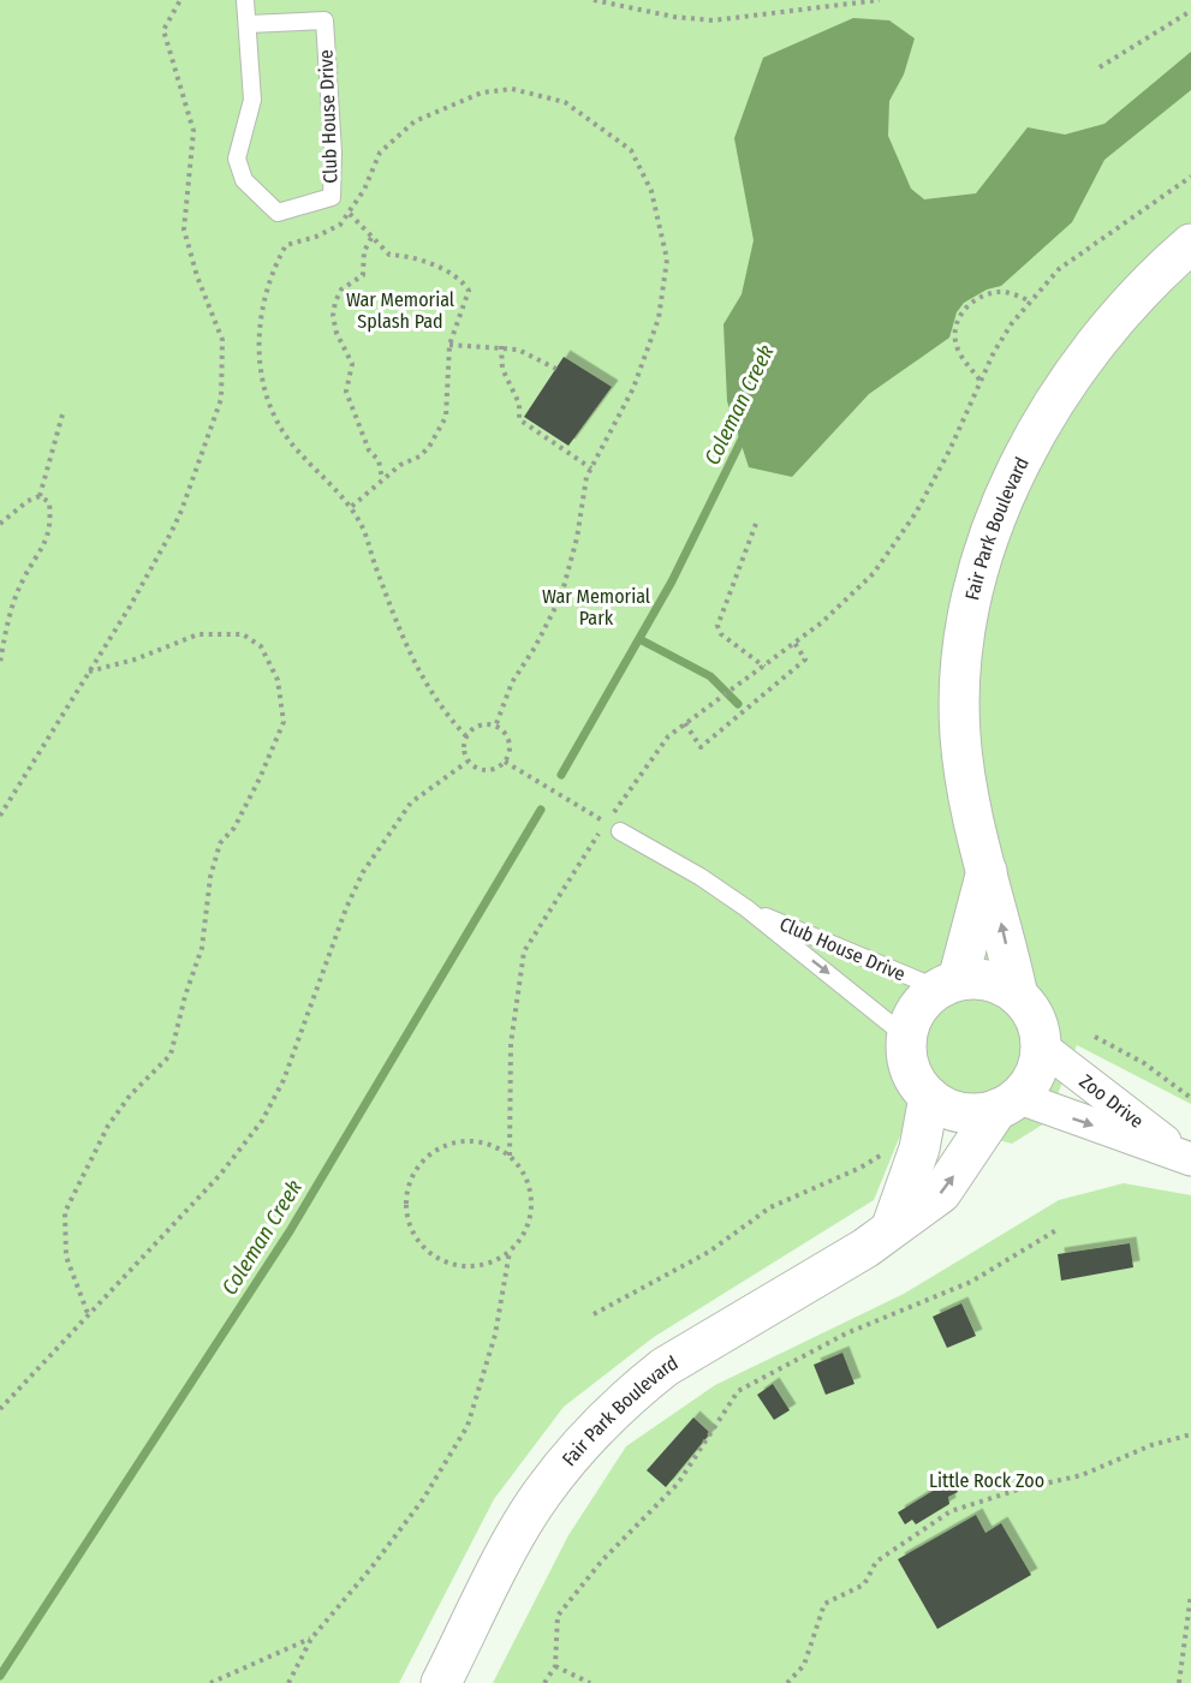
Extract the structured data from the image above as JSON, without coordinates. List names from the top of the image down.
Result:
{
  "streets": {
    "street": ["Fair Park Boulevard", "Zoo Drive"],
    "lane": ["Club House Drive"]
  },
  "crossings": [
    ["Club House Drive", "Fair Park Boulevard"],
    ["Club House Drive", "Zoo Drive"],
    ["Fair Park Boulevard", "Zoo Drive"]
  ],
  "water": ["Coleman Creek"],
  "parks": ["War Memorial Splash Pad", "War Memorial Park", "Little Rock Zoo"]
}
